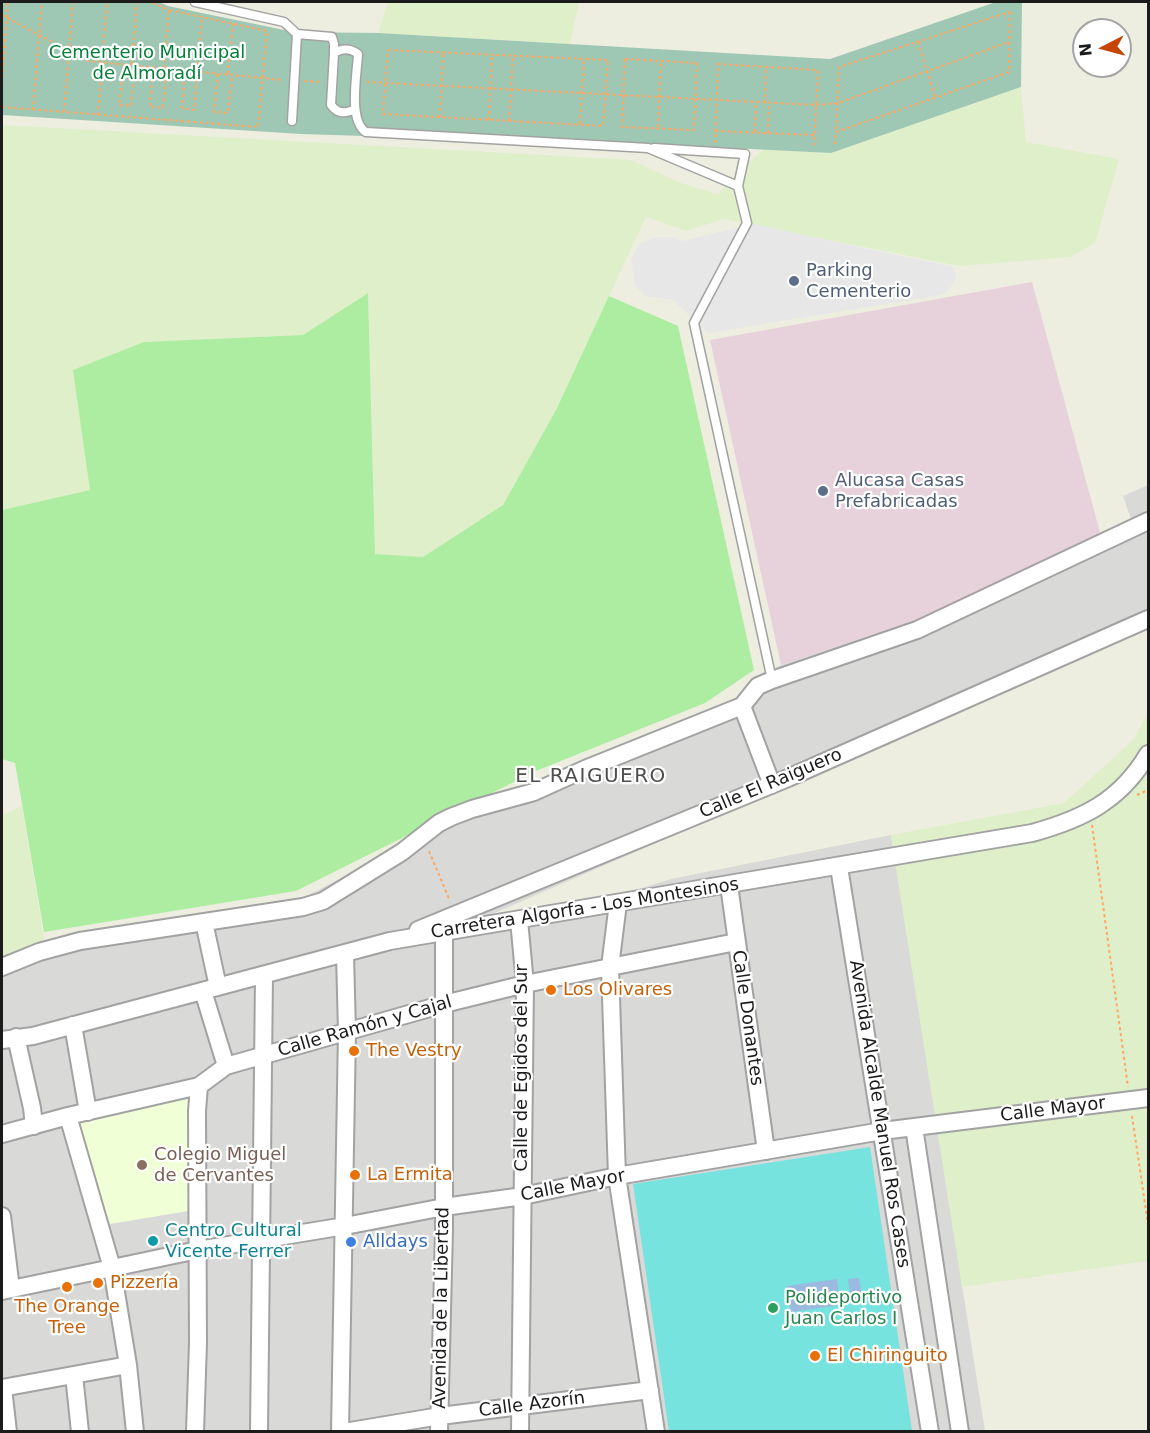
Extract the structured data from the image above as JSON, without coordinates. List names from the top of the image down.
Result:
{
  "streets": {
    "street": [
      "Calle El Raiguero",
      "Carretera Algorfa - Los Montesinos",
      "Calle Donantes",
      "Calle Ramón y Cajal",
      "Calle de Egidos del Sur",
      "Calle Mayor",
      "Avenida Alcalde Manuel Ros Cases",
      "Avenida de la Libertad",
      "Calle Azorín"
    ]
  },
  "crossings": [
    ["Calle El Raiguero", "Carretera Algorfa - Los Montesinos"],
    ["Carretera Algorfa - Los Montesinos", "Calle Donantes"],
    ["Carretera Algorfa - Los Montesinos", "Calle de Egidos del Sur"],
    ["Carretera Algorfa - Los Montesinos", "Avenida Alcalde Manuel Ros Cases"],
    ["Carretera Algorfa - Los Montesinos", "Avenida de la Libertad"],
    ["Calle Donantes", "Calle Ramón y Cajal"],
    ["Calle Donantes", "Calle Mayor"],
    ["Calle Ramón y Cajal", "Calle de Egidos del Sur"],
    ["Calle Ramón y Cajal", "Avenida de la Libertad"],
    ["Calle de Egidos del Sur", "Calle Mayor"],
    ["Calle de Egidos del Sur", "Calle Azorín"],
    ["Calle Mayor", "Avenida Alcalde Manuel Ros Cases"],
    ["Calle Mayor", "Avenida de la Libertad"],
    ["Avenida de la Libertad", "Calle Azorín"]
  ],
  "districts": ["EL RAIGUERO"],
  "parks": ["Cementerio Municipal de Almoradí"],
  "places": [
    "Parking Cementerio",
    "Alucasa Casas Prefabricadas",
    "Los Olivares",
    "The Vestry",
    "Colegio Miguel de Cervantes",
    "La Ermita",
    "Centro Cultural Vicente Ferrer",
    "Alldays",
    "Pizzería",
    "The Orange Tree",
    "Polideportivo Juan Carlos I",
    "El Chiringuito"
  ],
  "north": "left"
}
